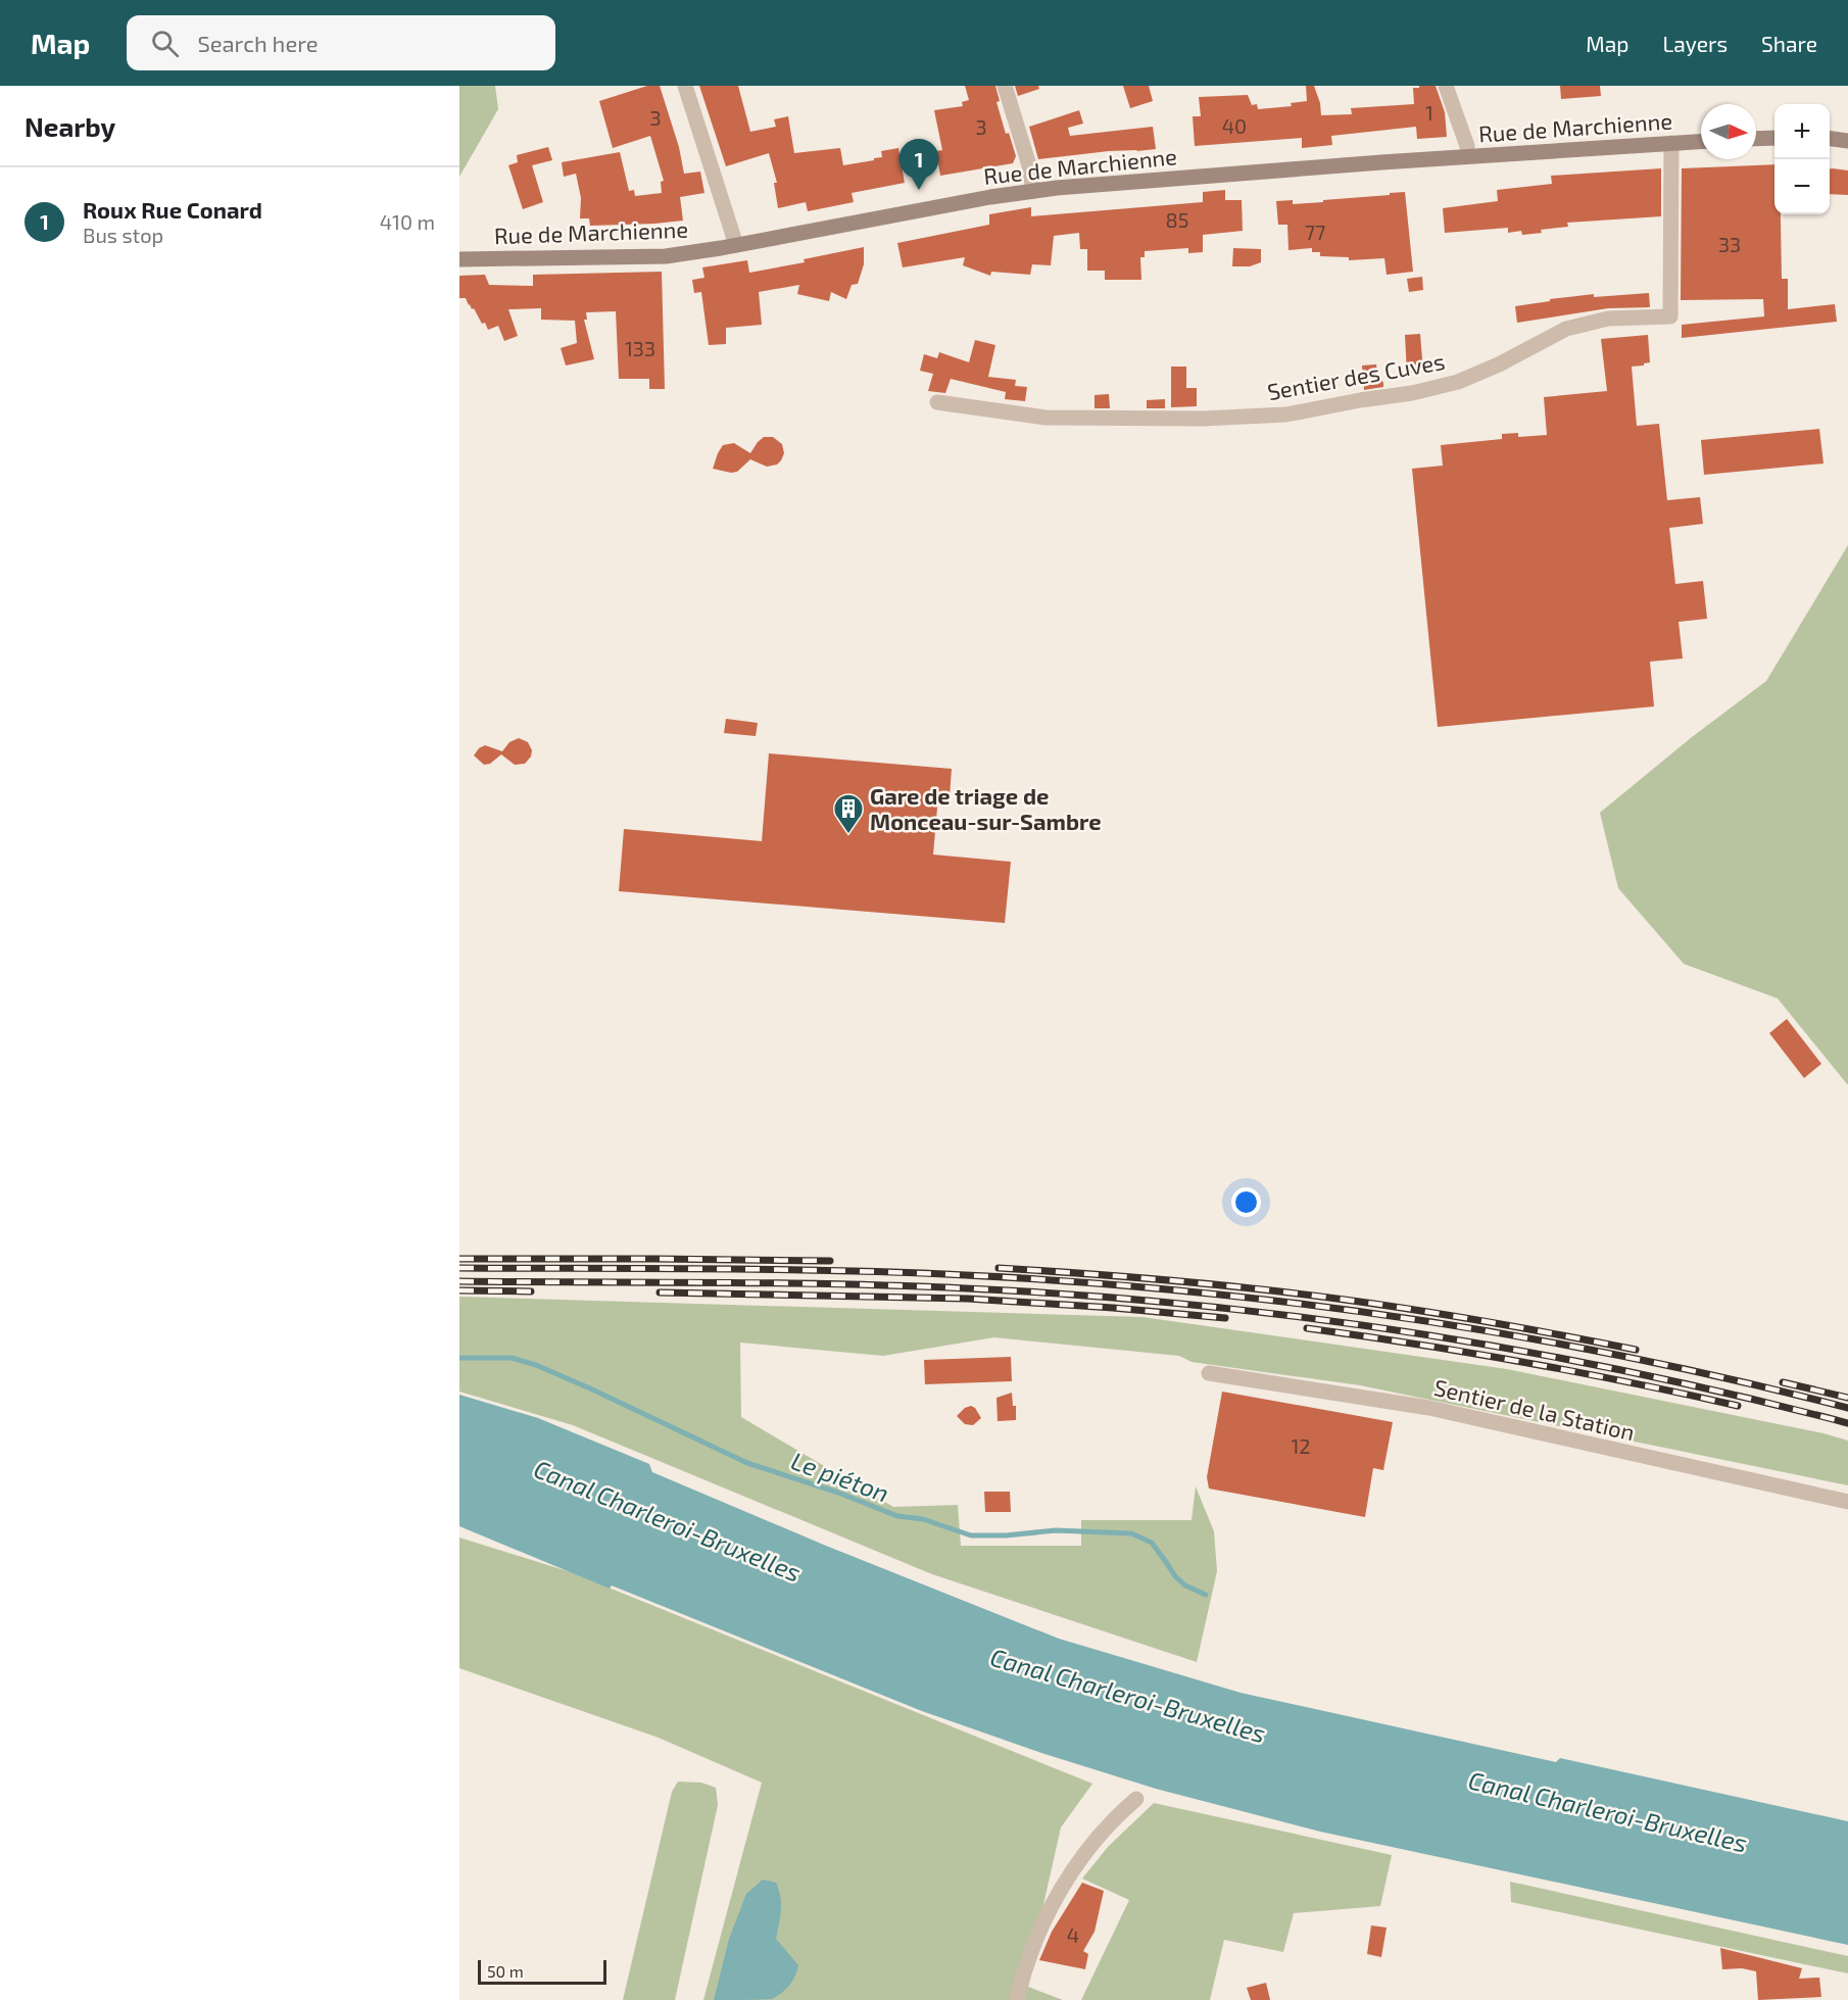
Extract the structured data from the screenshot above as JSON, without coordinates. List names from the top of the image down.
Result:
{
  "streets": {
    "main road": ["Rue de Marchienne"],
    "street": ["Sentier des Cuves", "Sentier de la Station"]
  },
  "crossings": [
    ["Rue de Marchienne", "Sentier des Cuves"]
  ],
  "water": ["Le piéton", "Canal Charleroi-Bruxelles"],
  "places": {
    "building": ["Gare de triage de Monceau-sur-Sambre"]
  },
  "house_numbers": [
    "1",
    "3",
    "40",
    "3",
    "85",
    "77",
    "33",
    "133",
    "12",
    "4"
  ],
  "scale_bar": "50 m",
  "north": "right",
  "page": {
    "header": "Map",
    "search": "Search here",
    "nav": ["Map", "Layers", "Share"],
    "heading": "Nearby",
    "map_buttons": ["+", "−"],
    "pins": "1",
    "list": [
      {
        "mark": "1",
        "name": "Roux Rue Conard",
        "note": "Bus stop",
        "value": "410 m"
      }
    ],
    "scale": "50 m"
  }
}
